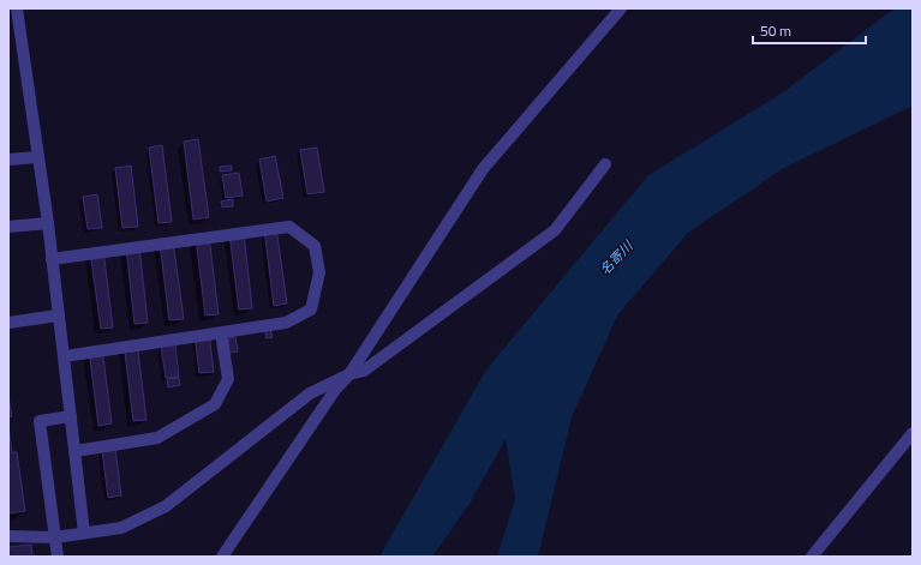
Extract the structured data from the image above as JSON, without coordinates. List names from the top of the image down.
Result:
{
  "water": ["名寄川"],
  "scale_bar": "50 m"
}
